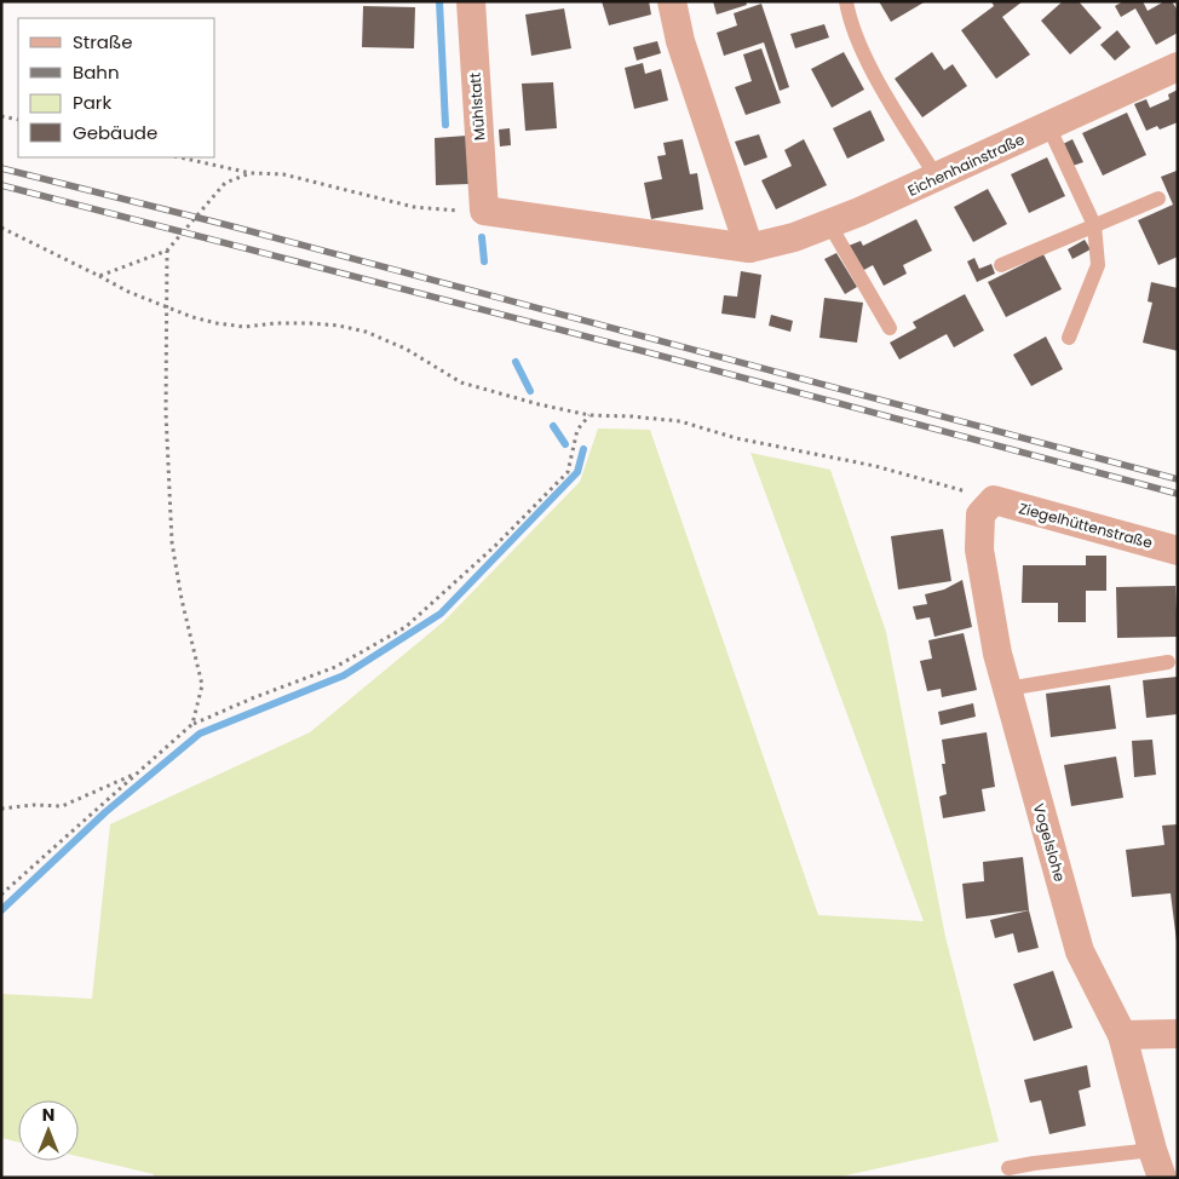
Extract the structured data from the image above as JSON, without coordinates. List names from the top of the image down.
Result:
{
  "streets": {
    "street": [
      "Mühlstatt",
      "Eichenhainstraße",
      "Ziegelhüttenstraße",
      "Vogelslohe"
    ]
  },
  "crossings": [
    ["Mühlstatt", "Eichenhainstraße"],
    ["Ziegelhüttenstraße", "Vogelslohe"]
  ],
  "legend": [
    "Straße",
    "Bahn",
    "Park",
    "Gebäude"
  ],
  "north": "top"
}
